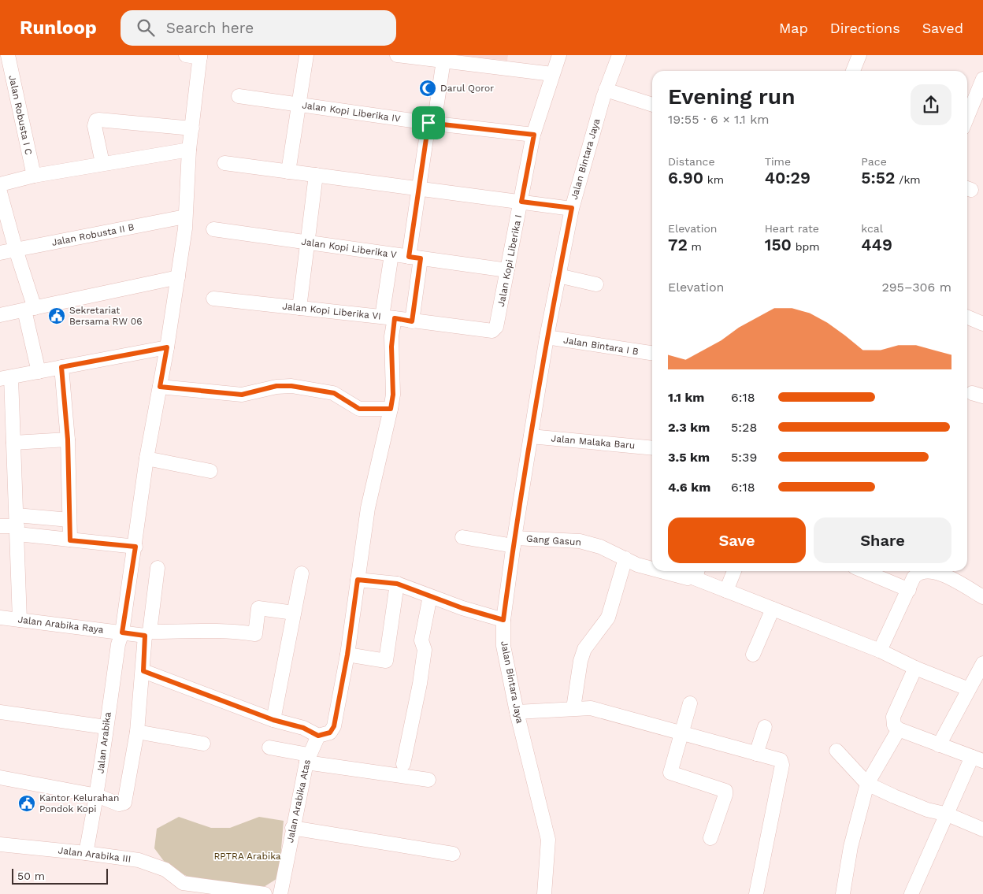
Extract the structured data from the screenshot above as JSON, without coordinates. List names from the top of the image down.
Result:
{
  "streets": {
    "street": [
      "Jalan Kopi Liberika IV",
      "Jalan Robusta I C",
      "Jalan Bintara Jaya",
      "Jalan Robusta II B",
      "Jalan Kopi Liberika V",
      "Jalan Kopi Liberika I",
      "Jalan Kopi Liberika VI",
      "Jalan Bintara I B",
      "Jalan Malaka Baru",
      "Gang Gasun",
      "Jalan Arabika Raya",
      "Jalan Arabika",
      "Jalan Arabika Atas",
      "Jalan Arabika III"
    ]
  },
  "crossings": [
    ["Jalan Kopi Liberika IV", "Jalan Kopi Liberika I"],
    ["Jalan Bintara Jaya", "Jalan Bintara I B"],
    ["Jalan Bintara Jaya", "Jalan Malaka Baru"],
    ["Jalan Bintara Jaya", "Gang Gasun"],
    ["Jalan Robusta II B", "Jalan Arabika"],
    ["Jalan Kopi Liberika V", "Jalan Kopi Liberika I"],
    ["Jalan Kopi Liberika I", "Jalan Kopi Liberika VI"],
    ["Jalan Arabika Raya", "Jalan Arabika"],
    ["Jalan Arabika", "Jalan Arabika III"]
  ],
  "parks": ["RPTRA Arabika"],
  "places": {
    "mosque": ["Darul Qoror"],
    "public building": ["Sekretariat Bersama RW 06", "Kantor Kelurahan Pondok Kopi"]
  },
  "scale_bar": "50 m",
  "page": {
    "header": "Runloop",
    "search": "Search here",
    "nav": ["Map", "Directions", "Saved"],
    "heading": ["Evening run", "19:55 · 6 × 1.1 km"],
    "stats": [
      ["Distance", "6.90 km"],
      ["Time", "40:29"],
      ["Pace", "5:52 /km"],
      ["Elevation", "72 m"],
      ["Heart rate", "150 bpm"],
      ["kcal", "449"]
    ],
    "chart": ["Elevation", "295–306 m"],
    "list": [
      {
        "name": "1.1 km",
        "note": "6:18"
      },
      {
        "name": "2.3 km",
        "note": "5:28"
      },
      {
        "name": "3.5 km",
        "note": "5:39"
      },
      {
        "name": "4.6 km",
        "note": "6:18"
      }
    ],
    "buttons": ["Save", "Share"],
    "scale": "50 m"
  }
}
